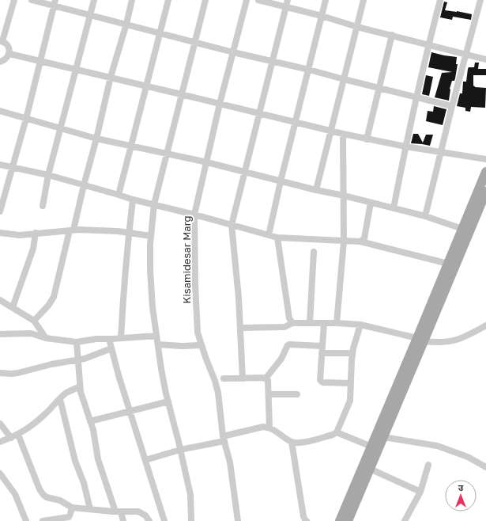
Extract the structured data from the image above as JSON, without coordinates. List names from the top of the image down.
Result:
{
  "streets": {
    "street": ["Kisamidesar Marg"]
  },
  "north": "top"
}
